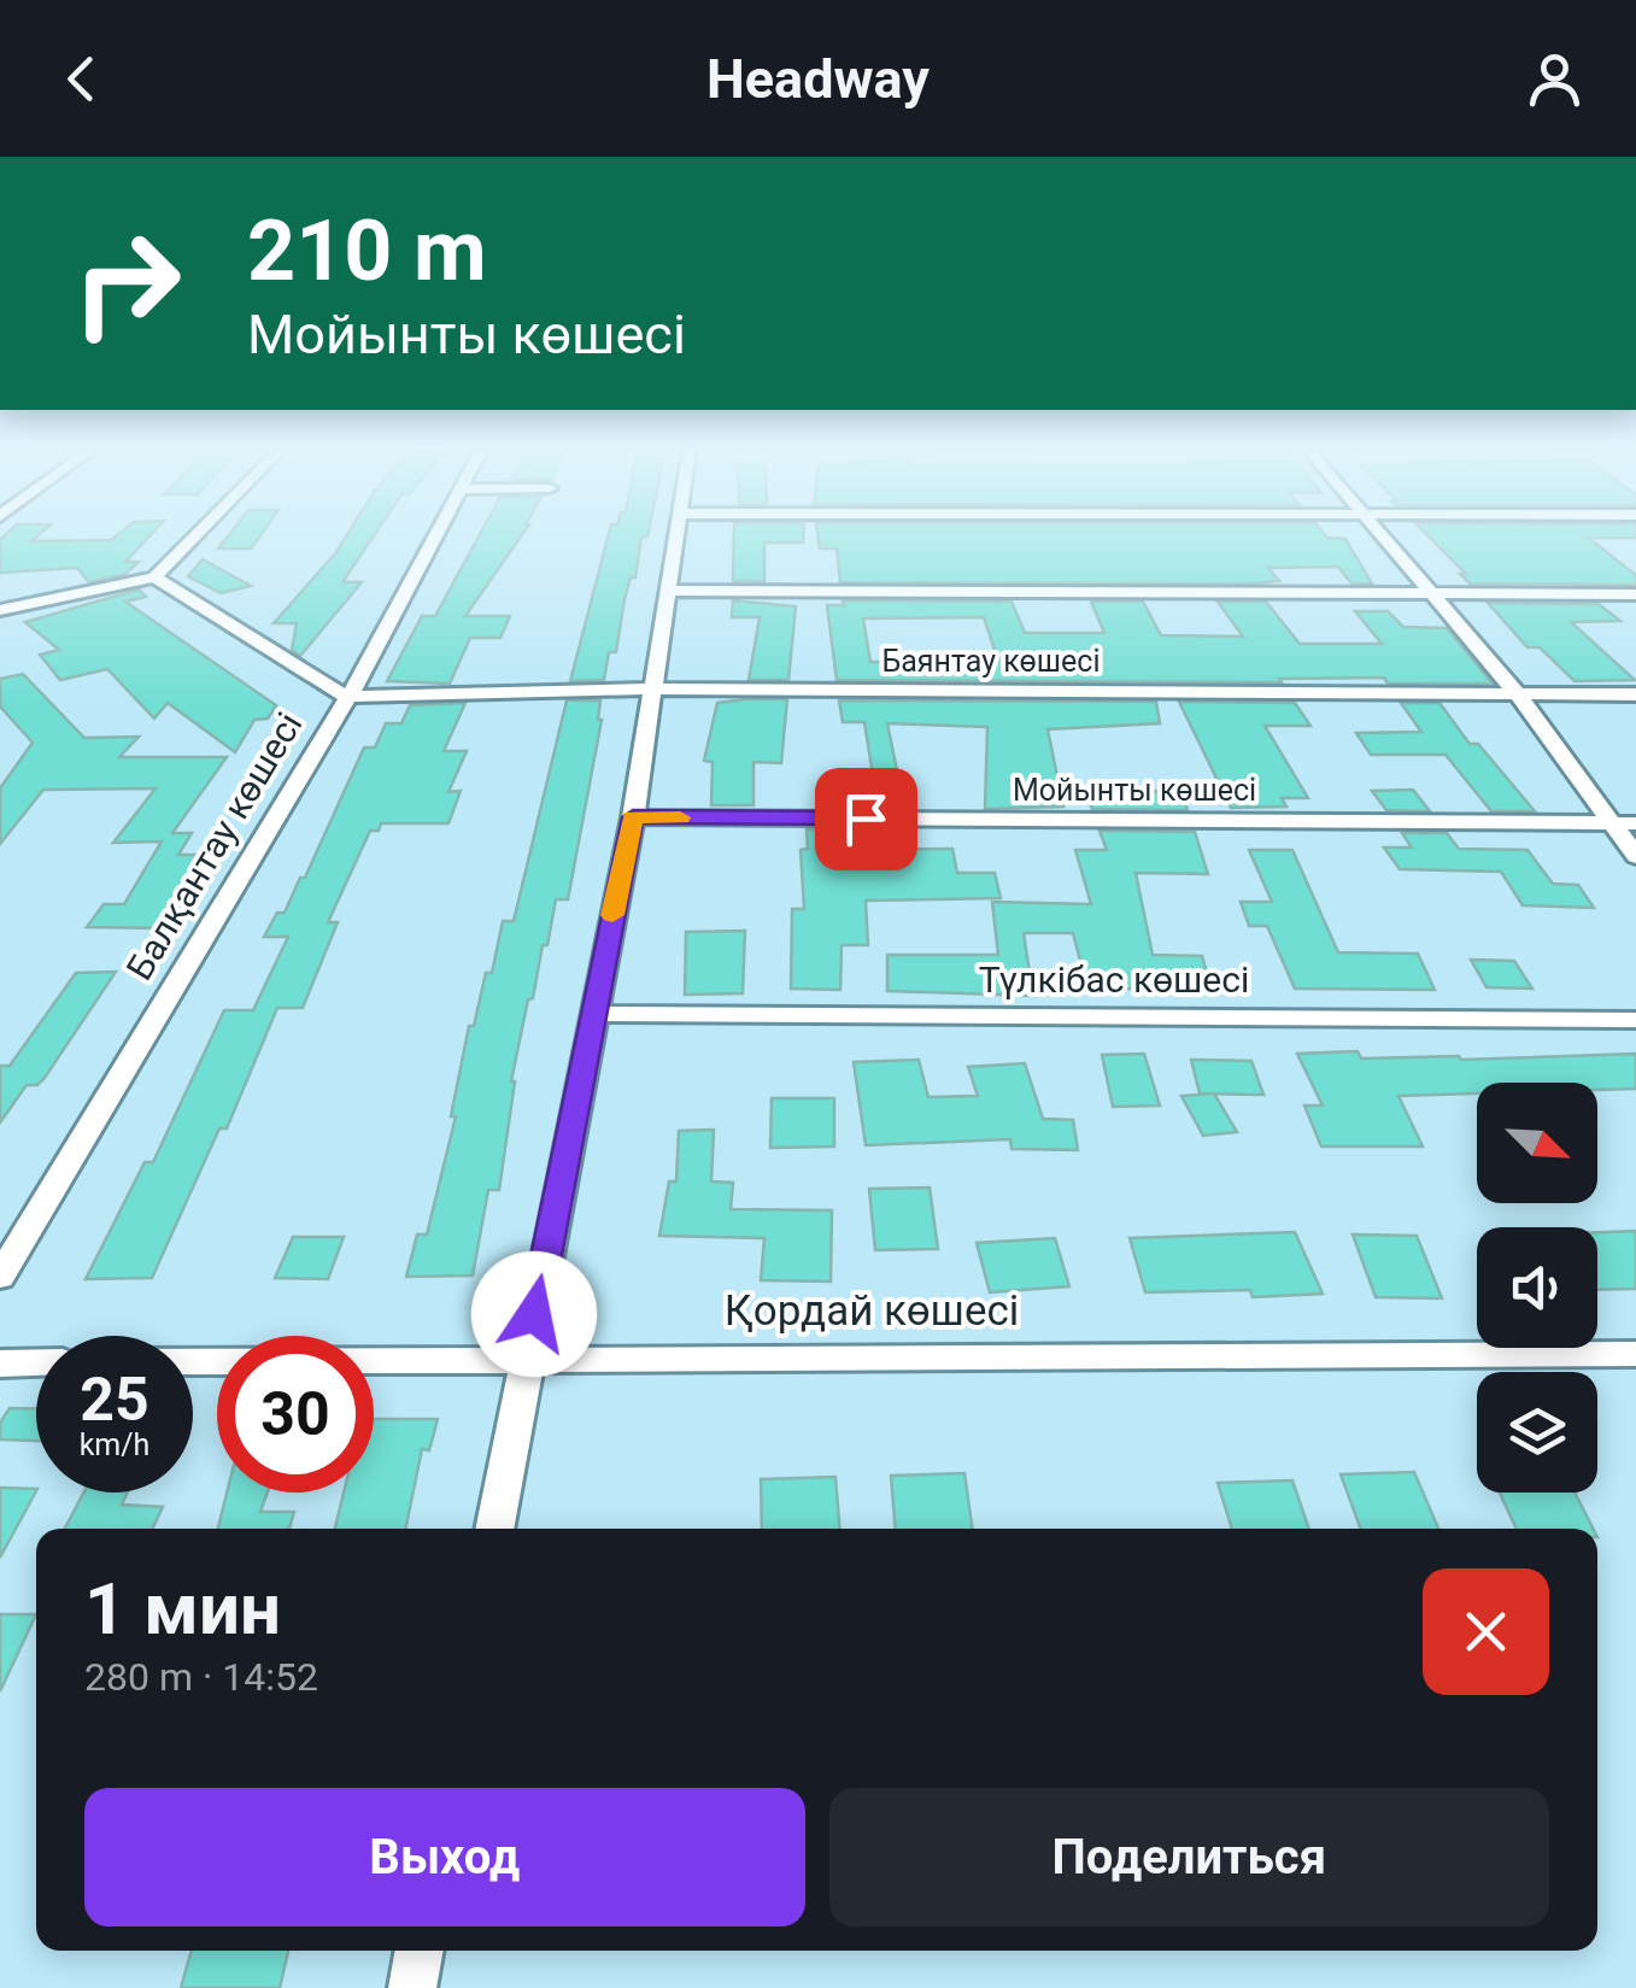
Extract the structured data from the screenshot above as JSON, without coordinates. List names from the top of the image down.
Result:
{
  "streets": {
    "street": [
      "Баянтау көшесі",
      "Мойынты көшесі",
      "Балқантау көшесі",
      "Түлкібас көшесі",
      "Қордай көшесі"
    ]
  },
  "crossings": [
    ["Баянтау көшесі", "Балқантау көшесі"]
  ],
  "north": "bottom right",
  "page": {
    "header": "Headway",
    "turn": ["210 m", "Мойынты көшесі"],
    "speed": "25 km/h",
    "limit": "30",
    "heading": ["1 мин", "280 m · 14:52"],
    "buttons": ["Выход", "Поделиться"]
  }
}
